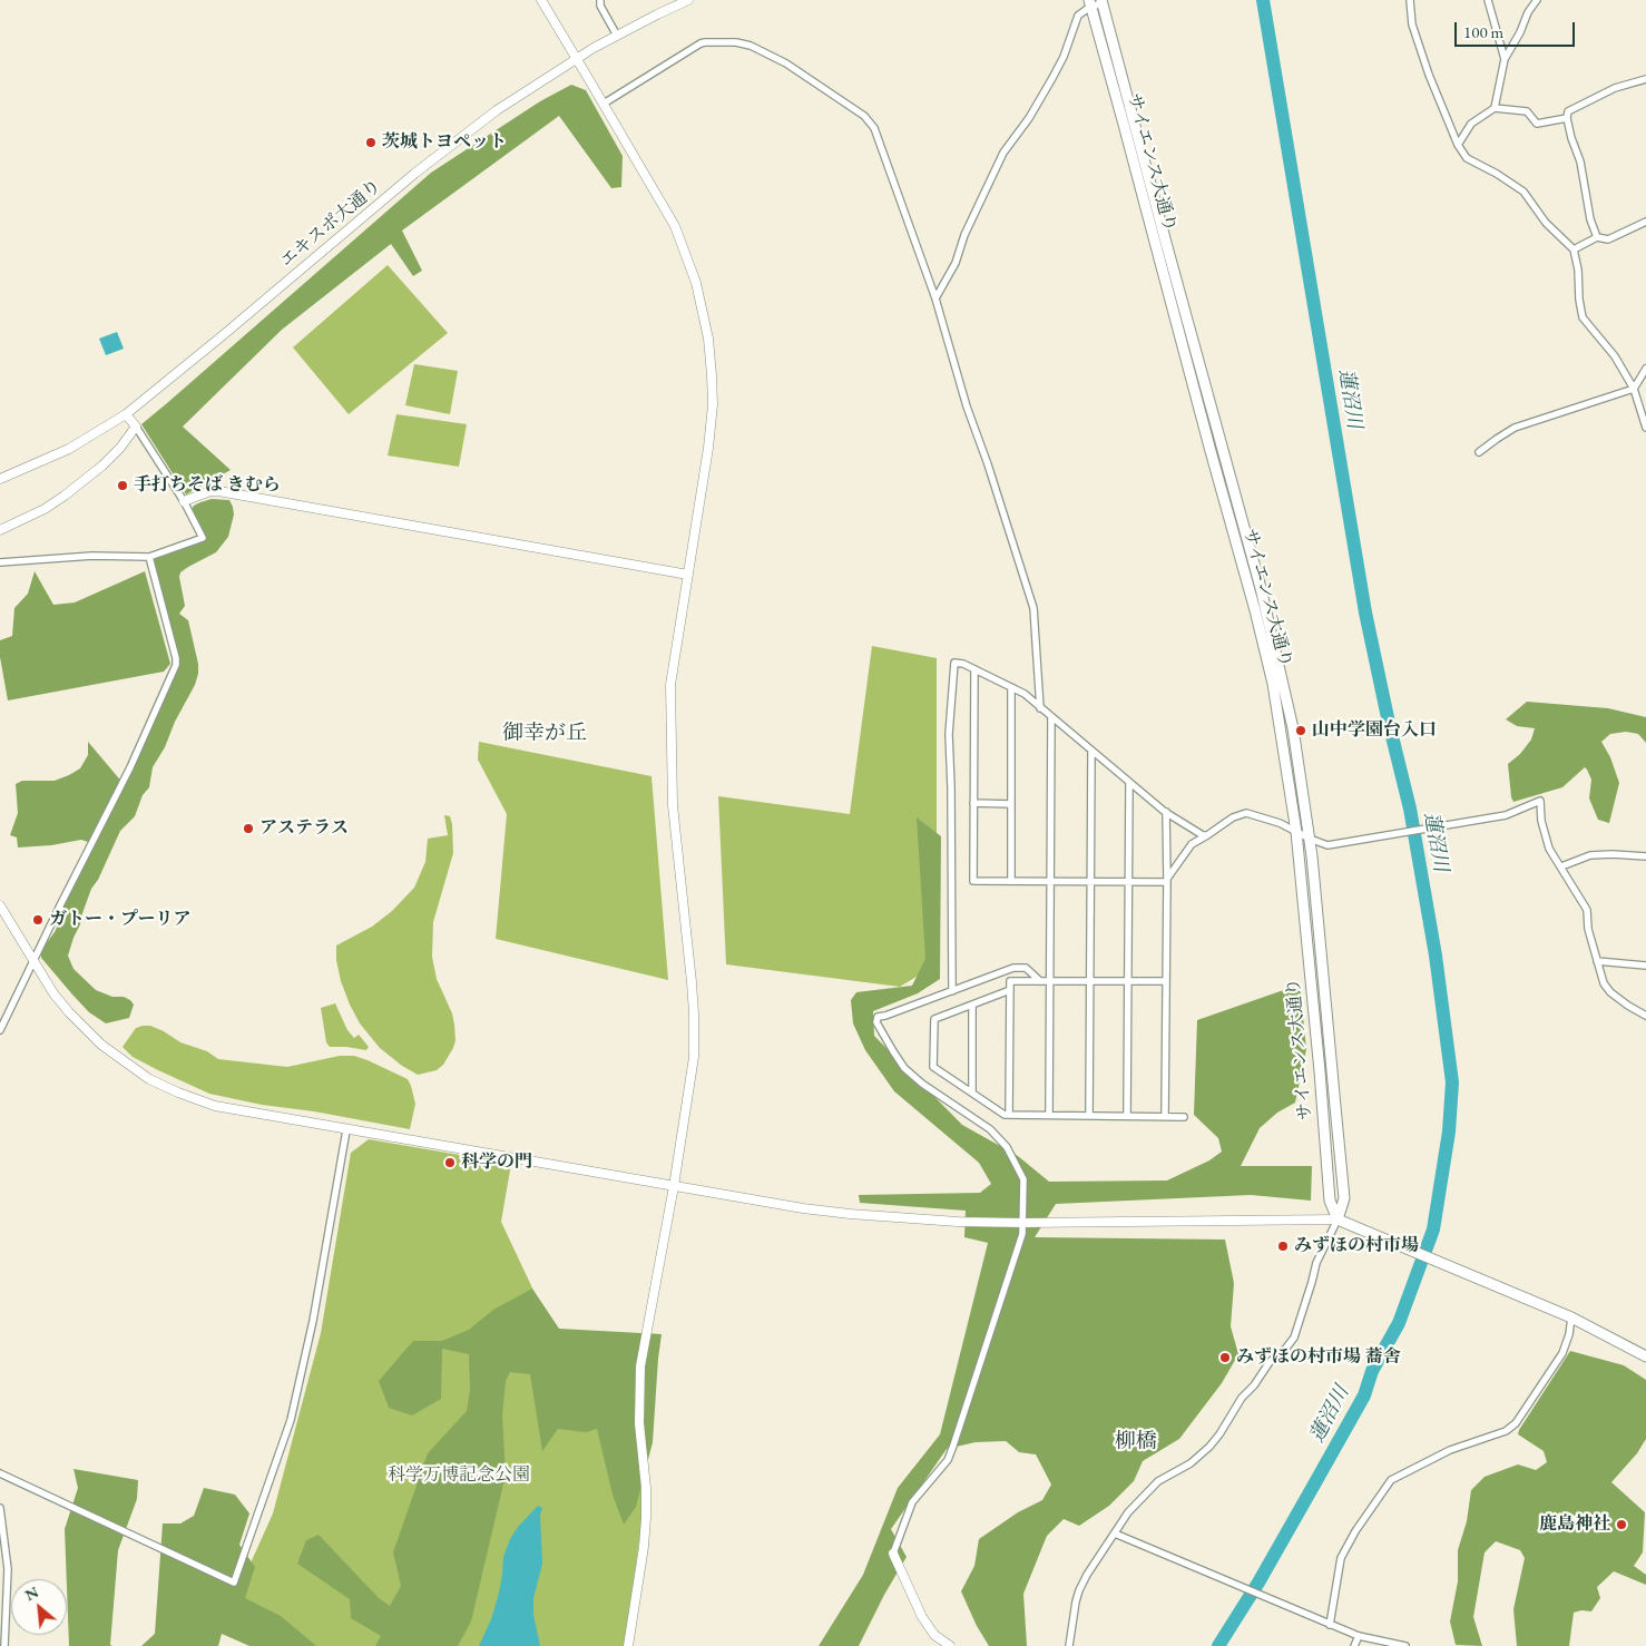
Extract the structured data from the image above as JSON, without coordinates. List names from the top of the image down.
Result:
{
  "streets": {
    "main road": ["サイエンス大通り"],
    "street": ["エキスポ大通り"]
  },
  "districts": ["御幸が丘", "柳橋"],
  "water": ["蓮沼川"],
  "parks": ["科学万博記念公園"],
  "places": [
    "茨城トヨペット",
    "手打ちそば きむら",
    "山中学園台入口",
    "アステラス",
    "ガトー・プーリア",
    "科学の門",
    "みずほの村市場",
    "みずほの村市場 蕎舎",
    "鹿島神社"
  ],
  "scale_bar": "100 m",
  "north": "top left"
}
